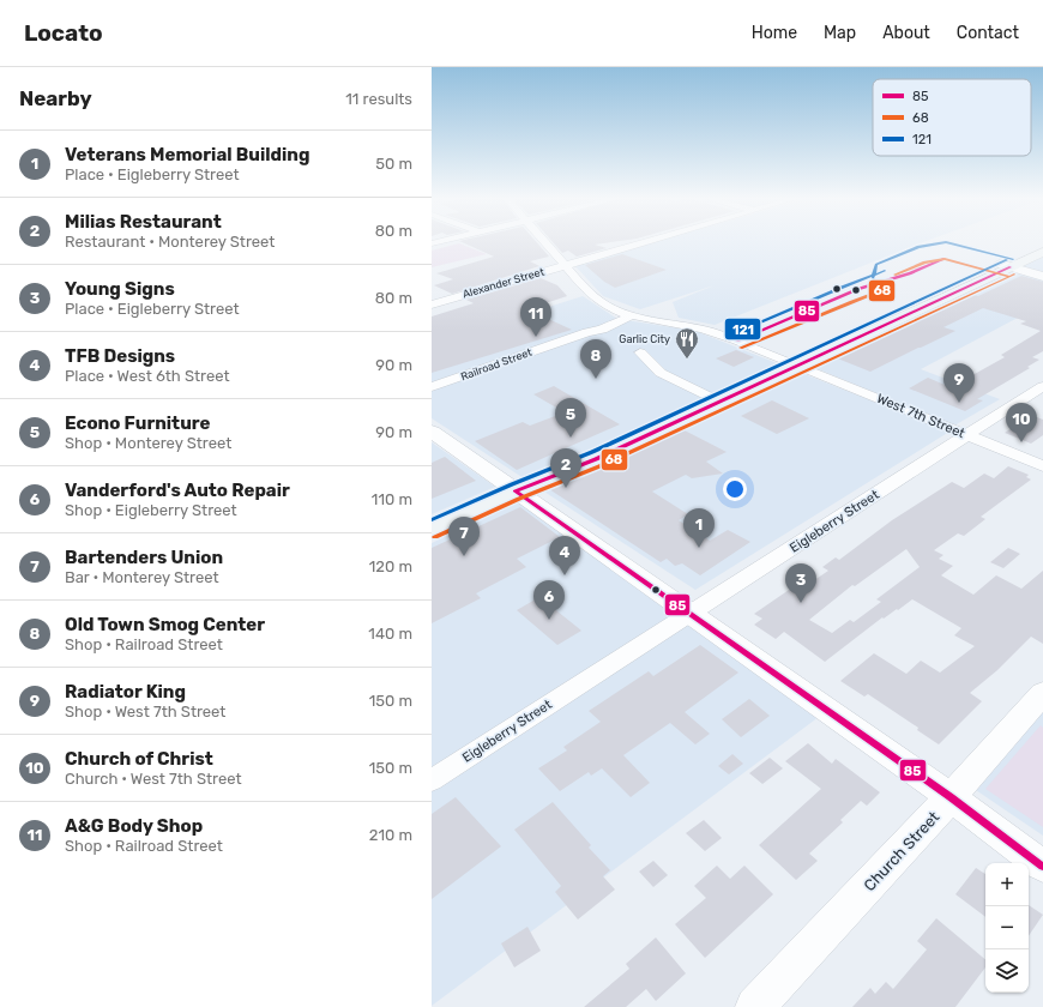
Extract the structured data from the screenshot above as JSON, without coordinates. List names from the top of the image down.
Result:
{
  "streets": {
    "street": [
      "Alexander Street",
      "Railroad Street",
      "West 7th Street",
      "Eigleberry Street",
      "Church Street"
    ]
  },
  "crossings": [
    ["Alexander Street", "West 7th Street"],
    ["Railroad Street", "West 7th Street"],
    ["West 7th Street", "Eigleberry Street"]
  ],
  "places": {
    "restaurant": ["Garlic City"]
  },
  "lines": ["transit line 121", "transit line 85", "transit line 68"],
  "legend": ["85", "68", "121"],
  "page": {
    "header": "Locato",
    "nav": [
      "Home",
      "Map",
      "About",
      "Contact"
    ],
    "heading": ["Nearby", "11 results"],
    "list": [
      {
        "mark": "1",
        "name": "Veterans Memorial Building",
        "note": "Place · Eigleberry Street",
        "value": "50 m"
      },
      {
        "mark": "2",
        "name": "Milias Restaurant",
        "note": "Restaurant · Monterey Street",
        "value": "80 m"
      },
      {
        "mark": "3",
        "name": "Young Signs",
        "note": "Place · Eigleberry Street",
        "value": "80 m"
      },
      {
        "mark": "4",
        "name": "TFB Designs",
        "note": "Place · West 6th Street",
        "value": "90 m"
      },
      {
        "mark": "5",
        "name": "Econo Furniture",
        "note": "Shop · Monterey Street",
        "value": "90 m"
      },
      {
        "mark": "6",
        "name": "Vanderford's Auto Repair",
        "note": "Shop · Eigleberry Street",
        "value": "110 m"
      },
      {
        "mark": "7",
        "name": "Bartenders Union",
        "note": "Bar · Monterey Street",
        "value": "120 m"
      },
      {
        "mark": "8",
        "name": "Old Town Smog Center",
        "note": "Shop · Railroad Street",
        "value": "140 m"
      },
      {
        "mark": "9",
        "name": "Radiator King",
        "note": "Shop · West 7th Street",
        "value": "150 m"
      },
      {
        "mark": "10",
        "name": "Church of Christ",
        "note": "Church · West 7th Street",
        "value": "150 m"
      },
      {
        "mark": "11",
        "name": "A&G Body Shop",
        "note": "Shop · Railroad Street",
        "value": "210 m"
      }
    ],
    "pins": [
      "11",
      "8",
      "9",
      "5",
      "10",
      "2",
      "1",
      "7",
      "4",
      "3",
      "6"
    ],
    "map_buttons": ["+", "−"]
  }
}
